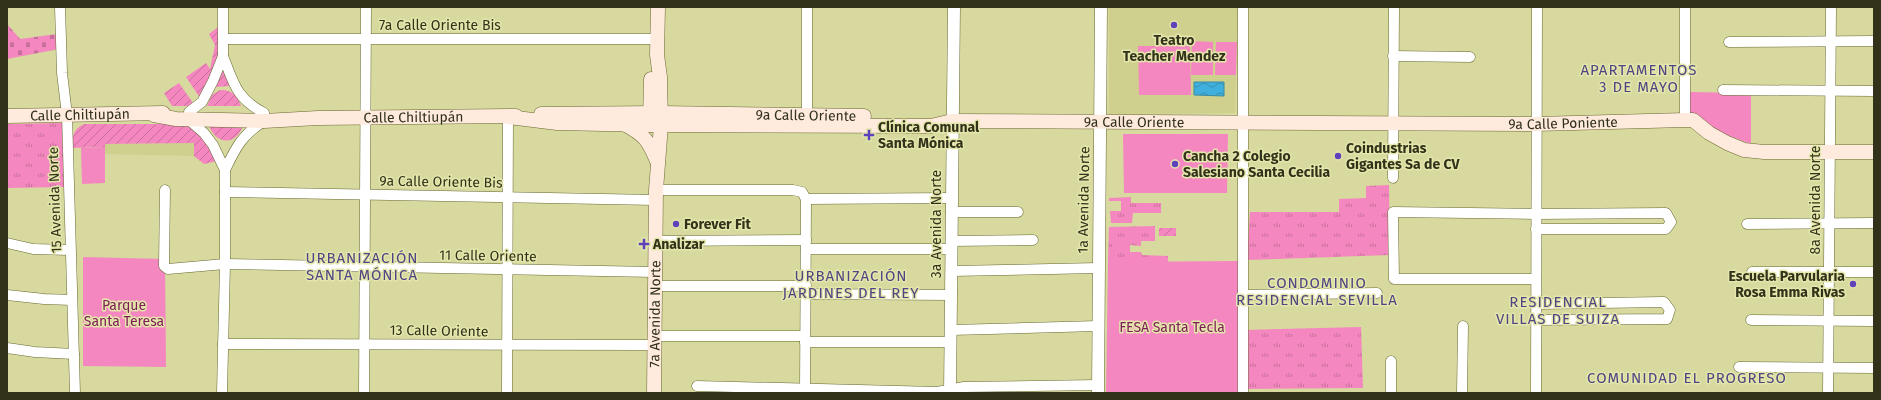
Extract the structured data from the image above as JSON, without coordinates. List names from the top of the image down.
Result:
{
  "streets": {
    "main road": [
      "Calle Chiltiupán",
      "9a Calle Oriente",
      "9a Calle Poniente",
      "7a Avenida Norte"
    ],
    "street": [
      "7a Calle Oriente Bis",
      "9a Calle Oriente Bis",
      "15 Avenida Norte",
      "1a Avenida Norte",
      "8a Avenida Norte",
      "3a Avenida Norte",
      "11 Calle Oriente",
      "13 Calle Oriente"
    ]
  },
  "crossings": [
    ["7a Calle Oriente Bis", "7a Avenida Norte"],
    ["Calle Chiltiupán", "9a Calle Oriente"],
    ["Calle Chiltiupán", "15 Avenida Norte"],
    ["Calle Chiltiupán", "7a Avenida Norte"],
    ["9a Calle Oriente", "9a Calle Poniente"],
    ["9a Calle Oriente", "1a Avenida Norte"],
    ["9a Calle Oriente", "3a Avenida Norte"],
    ["9a Calle Oriente", "7a Avenida Norte"],
    ["9a Calle Poniente", "8a Avenida Norte"],
    ["9a Calle Oriente Bis", "7a Avenida Norte"],
    ["1a Avenida Norte", "13 Calle Oriente"],
    ["3a Avenida Norte", "11 Calle Oriente"],
    ["3a Avenida Norte", "13 Calle Oriente"],
    ["11 Calle Oriente", "7a Avenida Norte"],
    ["7a Avenida Norte", "13 Calle Oriente"]
  ],
  "districts": [
    "APARTAMENTOS 3 DE MAYO",
    "URBANIZACIÓN SANTA MÓNICA",
    "URBANIZACIÓN JARDINES DEL REY",
    "CONDOMINIO RESIDENCIAL SEVILLA",
    "RESIDENCIAL VILLAS DE SUIZA",
    "COMUNIDAD EL PROGRESO"
  ],
  "parks": ["Parque Santa Teresa", "FESA Santa Tecla"],
  "places": {
    "other": [
      "Teatro Teacher Mendez",
      "Coindustrias Gigantes Sa de CV",
      "Cancha 2 Colegio Salesiano Santa Cecilia",
      "Forever Fit",
      "Escuela Parvularia Rosa Emma Rivas"
    ],
    "health": ["Clínica Comunal Santa Mónica", "Analizar"]
  }
}
